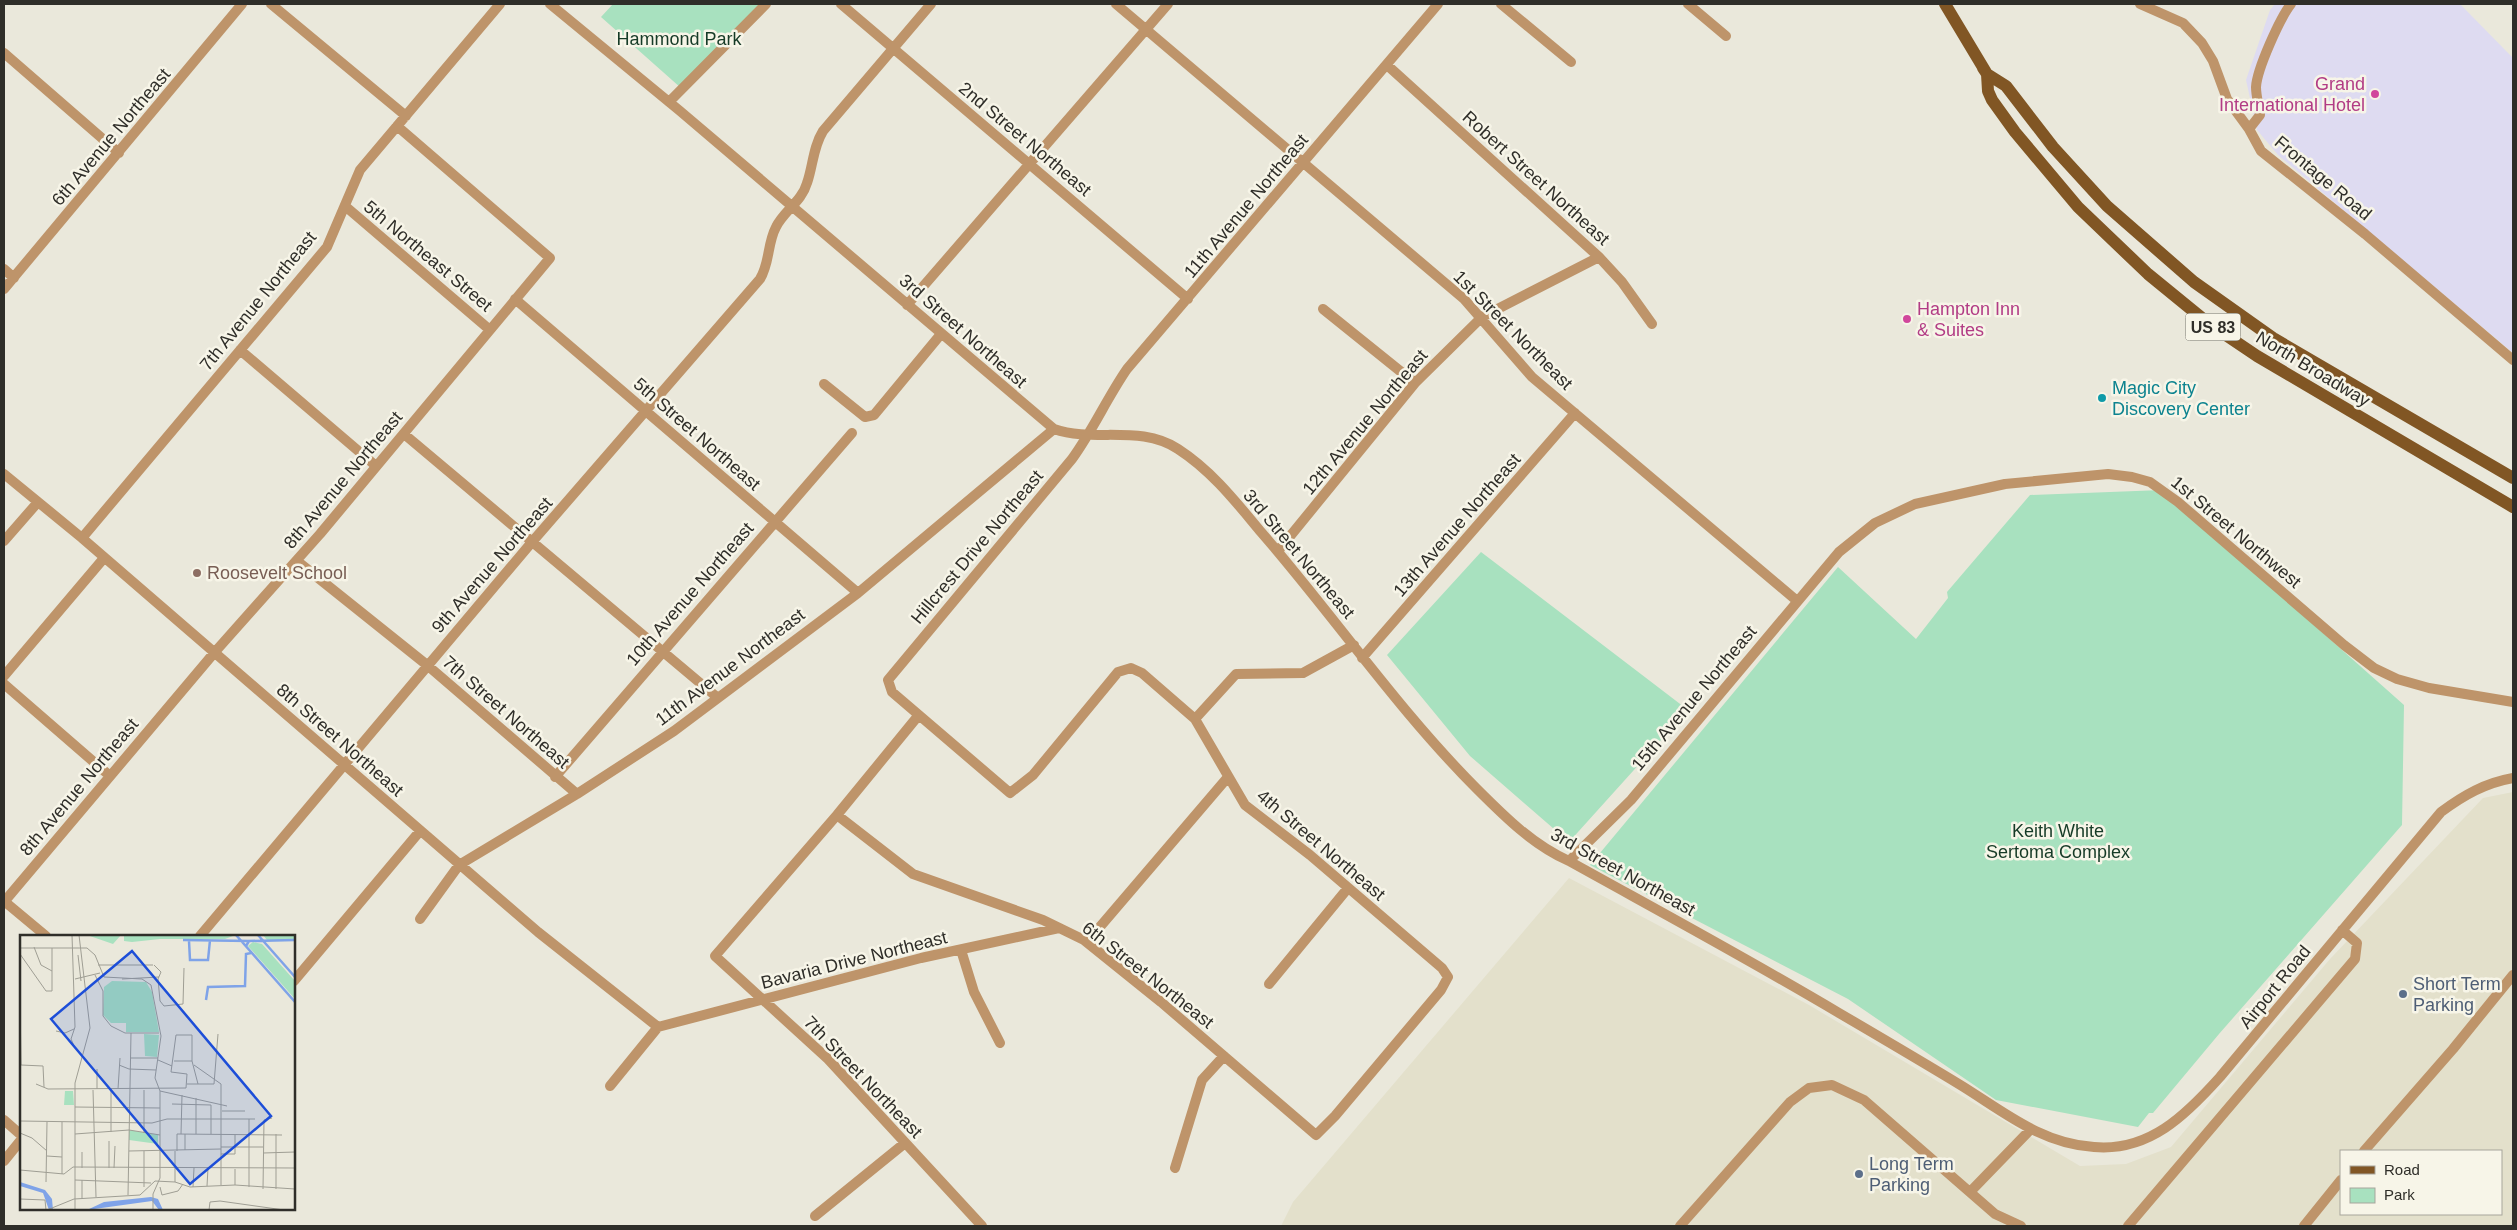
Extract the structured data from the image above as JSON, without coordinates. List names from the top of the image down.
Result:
{
  "streets": {
    "main road": ["US 83", "North Broadway"],
    "street": [
      "6th Avenue Northeast",
      "2nd Street Northeast",
      "Robert Street Northeast",
      "Frontage Road",
      "11th Avenue Northeast",
      "5th Northeast Street",
      "7th Avenue Northeast",
      "1st Street Northeast",
      "3rd Street Northeast",
      "12th Avenue Northeast",
      "5th Street Northeast",
      "8th Avenue Northeast",
      "13th Avenue Northeast",
      "1st Street Northwest",
      "Hillcrest Drive Northeast",
      "9th Avenue Northeast",
      "10th Avenue Northeast",
      "15th Avenue Northeast",
      "7th Street Northeast",
      "8th Street Northeast",
      "4th Street Northeast",
      "Bavaria Drive Northeast",
      "6th Street Northeast",
      "Airport Road"
    ]
  },
  "crossings": [
    ["2nd Street Northeast", "11th Avenue Northeast"],
    ["2nd Street Northeast", "9th Avenue Northeast"],
    ["Robert Street Northeast", "11th Avenue Northeast"],
    ["Robert Street Northeast", "12th Avenue Northeast"],
    ["11th Avenue Northeast", "1st Street Northeast"],
    ["11th Avenue Northeast", "3rd Street Northeast"],
    ["11th Avenue Northeast", "5th Street Northeast"],
    ["11th Avenue Northeast", "Hillcrest Drive Northeast"],
    ["11th Avenue Northeast", "7th Street Northeast"],
    ["11th Avenue Northeast", "8th Street Northeast"],
    ["5th Northeast Street", "7th Avenue Northeast"],
    ["5th Northeast Street", "8th Avenue Northeast"],
    ["7th Avenue Northeast", "8th Avenue Northeast"],
    ["7th Avenue Northeast", "8th Street Northeast"],
    ["1st Street Northeast", "12th Avenue Northeast"],
    ["1st Street Northeast", "13th Avenue Northeast"],
    ["1st Street Northeast", "15th Avenue Northeast"],
    ["3rd Street Northeast", "12th Avenue Northeast"],
    ["3rd Street Northeast", "13th Avenue Northeast"],
    ["3rd Street Northeast", "Hillcrest Drive Northeast"],
    ["3rd Street Northeast", "9th Avenue Northeast"],
    ["3rd Street Northeast", "15th Avenue Northeast"],
    ["3rd Street Northeast", "Airport Road"],
    ["5th Street Northeast", "8th Avenue Northeast"],
    ["5th Street Northeast", "9th Avenue Northeast"],
    ["5th Street Northeast", "10th Avenue Northeast"],
    ["8th Avenue Northeast", "7th Street Northeast"],
    ["8th Avenue Northeast", "8th Street Northeast"],
    ["1st Street Northwest", "15th Avenue Northeast"],
    ["Hillcrest Drive Northeast", "4th Street Northeast"],
    ["9th Avenue Northeast", "7th Street Northeast"],
    ["9th Avenue Northeast", "8th Street Northeast"],
    ["10th Avenue Northeast", "7th Street Northeast"],
    ["7th Street Northeast", "Bavaria Drive Northeast"],
    ["7th Street Northeast", "6th Street Northeast"],
    ["8th Street Northeast", "Bavaria Drive Northeast"],
    ["4th Street Northeast", "6th Street Northeast"],
    ["Bavaria Drive Northeast", "6th Street Northeast"]
  ],
  "parks": ["Hammond Park", "Keith White Sertoma Complex"],
  "places": [
    "Grand International Hotel",
    "Hampton Inn & Suites",
    "Magic City Discovery Center",
    "Roosevelt School",
    "Short Term Parking",
    "Long Term Parking"
  ],
  "legend": ["Road", "Park"]
}
